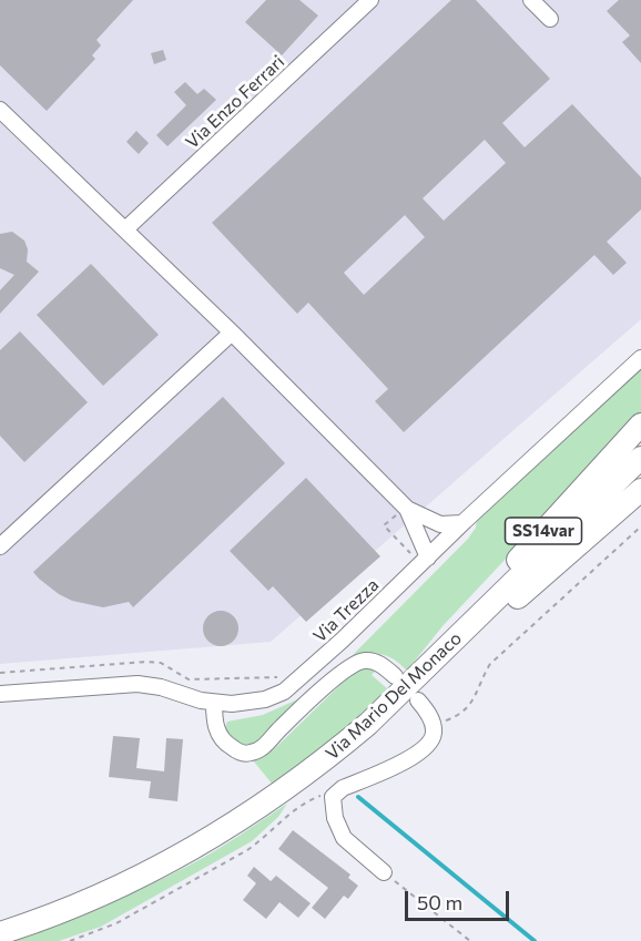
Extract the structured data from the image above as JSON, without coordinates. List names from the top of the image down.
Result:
{
  "streets": {
    "highway": ["SS14var", "Via Mario Del Monaco"],
    "street": ["Via Enzo Ferrari", "Via Trezza"]
  },
  "crossings": [
    ["SS14var", "Via Mario Del Monaco"]
  ],
  "scale_bar": "50 m"
}
